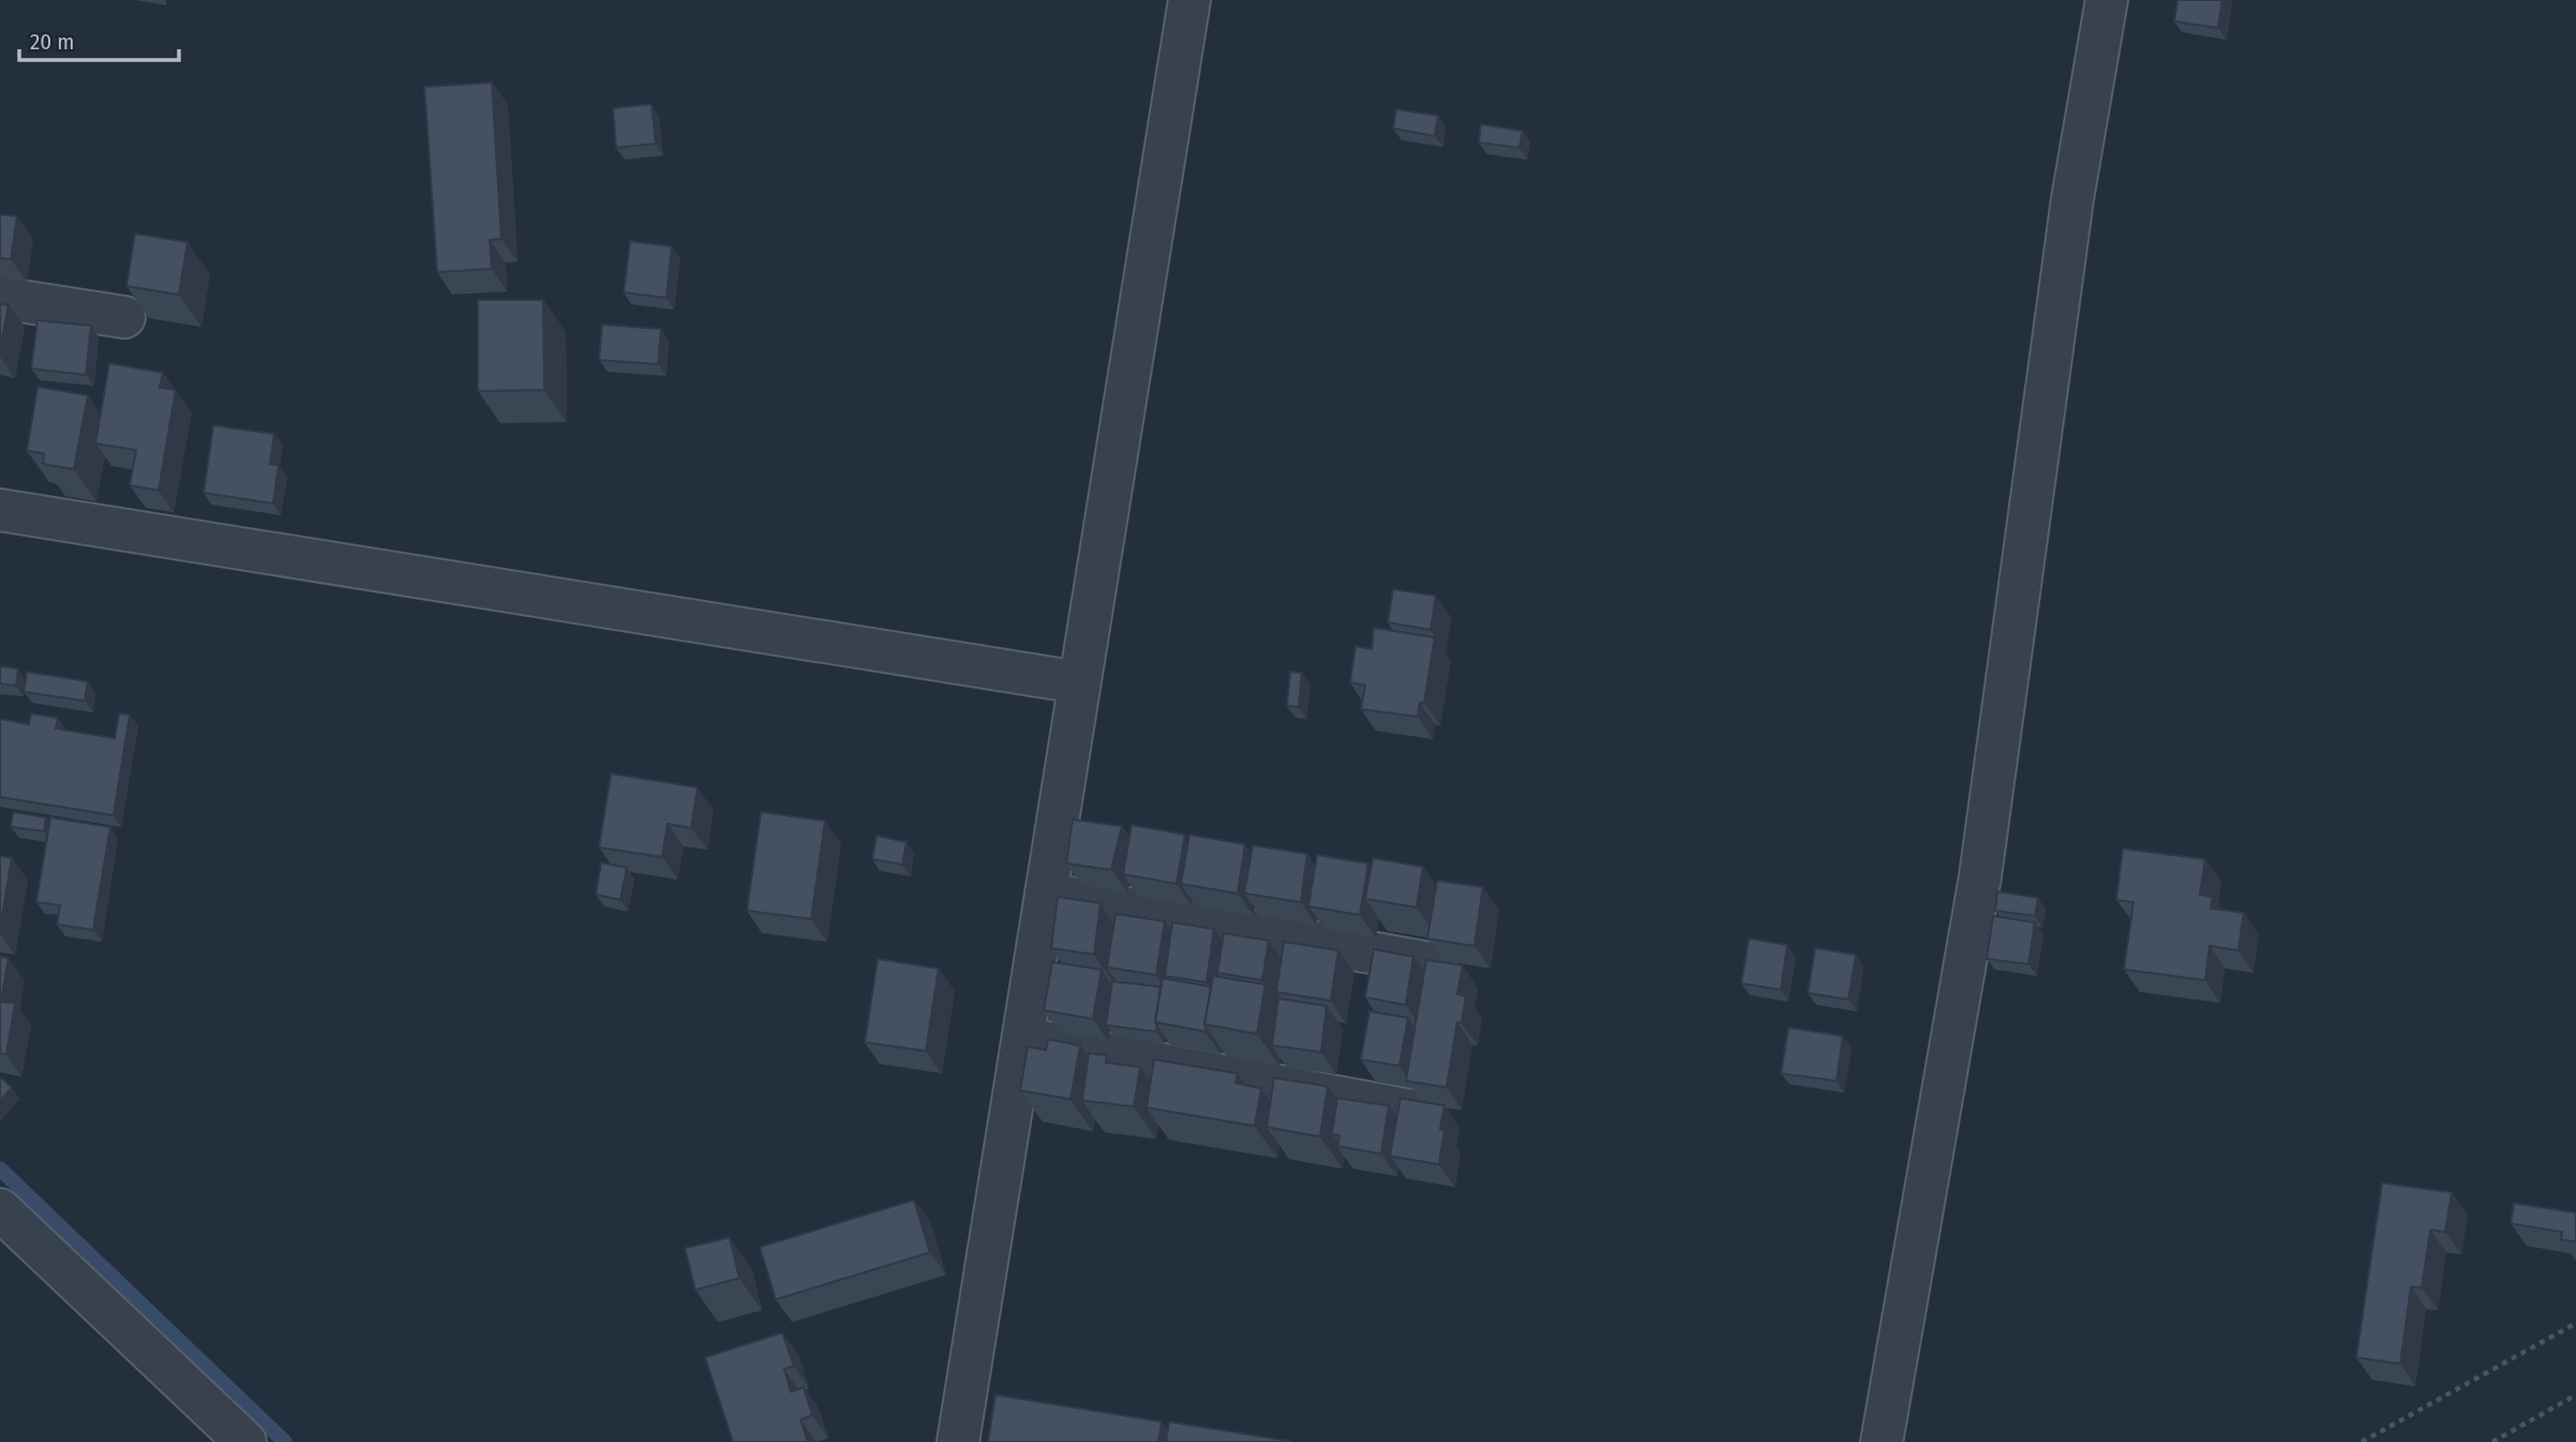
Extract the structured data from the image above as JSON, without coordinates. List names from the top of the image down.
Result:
{
  "scale_bar": "20 m"
}
